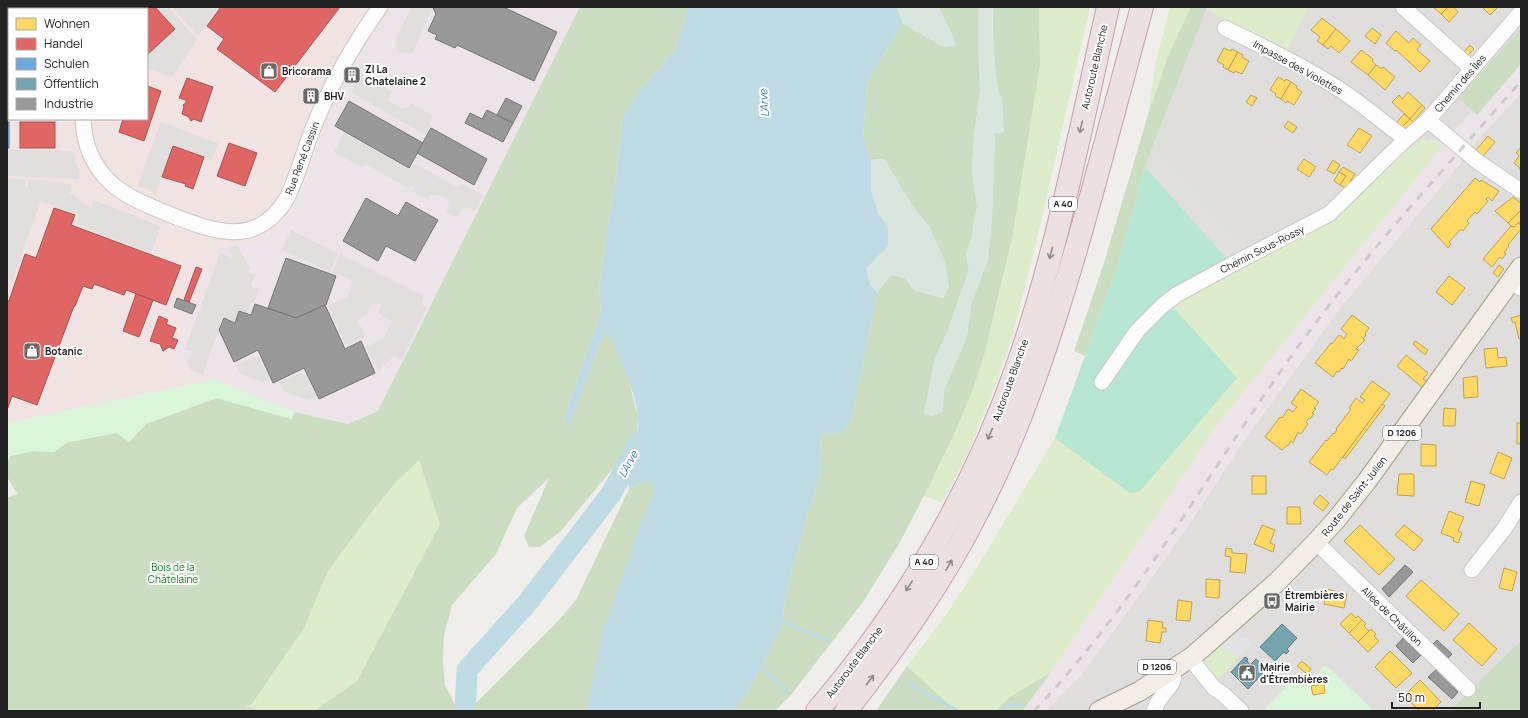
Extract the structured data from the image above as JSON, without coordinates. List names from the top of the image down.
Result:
{
  "streets": {
    "highway": ["Autoroute Blanche", "A 40"],
    "main road": ["D 1206", "Route de Saint-Julien"],
    "street": [
      "Impasse des Violettes",
      "Chemin des Îles",
      "Rue René Cassin",
      "Chemin Sous-Rossy",
      "Allée de Châtillon"
    ]
  },
  "crossings": [
    ["Impasse des Violettes", "Chemin Sous-Rossy"],
    ["Chemin des Îles", "Chemin Sous-Rossy"],
    ["Route de Saint-Julien", "Allée de Châtillon"]
  ],
  "water": ["L'Arve"],
  "parks": ["Bois de la Châtelaine"],
  "places": {
    "shop": ["Bricorama", "Botanic"],
    "building": ["ZI La Chatelaine 2", "BHV"],
    "bus stop": ["Étrembières Mairie"],
    "public building": ["Mairie d'Étrembières"]
  },
  "legend": [
    "Wohnen",
    "Handel",
    "Schulen",
    "Öffentlich",
    "Industrie"
  ],
  "scale_bar": "50 m"
}
